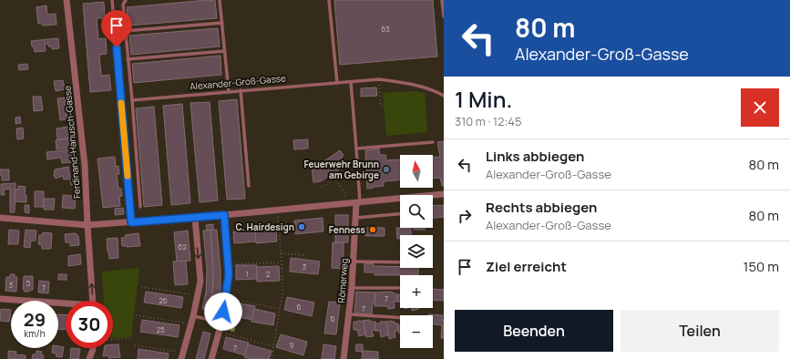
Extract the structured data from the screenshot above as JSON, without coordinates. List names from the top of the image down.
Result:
{
  "streets": {
    "street": ["Ferdinand-Hanusch-Gasse", "Römerweg"],
    "lane": ["Alexander-Groß-Gasse"]
  },
  "places": ["Feuerwehr Brunn am Gebirge", "C. Hairdesign", "Fenness"],
  "house_numbers": [
    "63",
    "62",
    "3",
    "1",
    "2",
    "5",
    "3",
    "7",
    "7",
    "26",
    "6",
    "7",
    "6",
    "25",
    "9",
    "7"
  ],
  "north": "top",
  "page": {
    "turn": ["80 m", "Alexander-Groß-Gasse"],
    "heading": ["1 Min.", "310 m · 12:45"],
    "list": [
      {
        "name": "Links abbiegen",
        "note": "Alexander-Groß-Gasse",
        "value": "80 m"
      },
      {
        "name": "Rechts abbiegen",
        "note": "Alexander-Groß-Gasse",
        "value": "80 m"
      },
      {
        "name": "Ziel erreicht",
        "value": "150 m"
      }
    ],
    "map_buttons": ["+", "−"],
    "speed": "29 km/h",
    "limit": "30",
    "buttons": ["Beenden", "Teilen"]
  }
}
